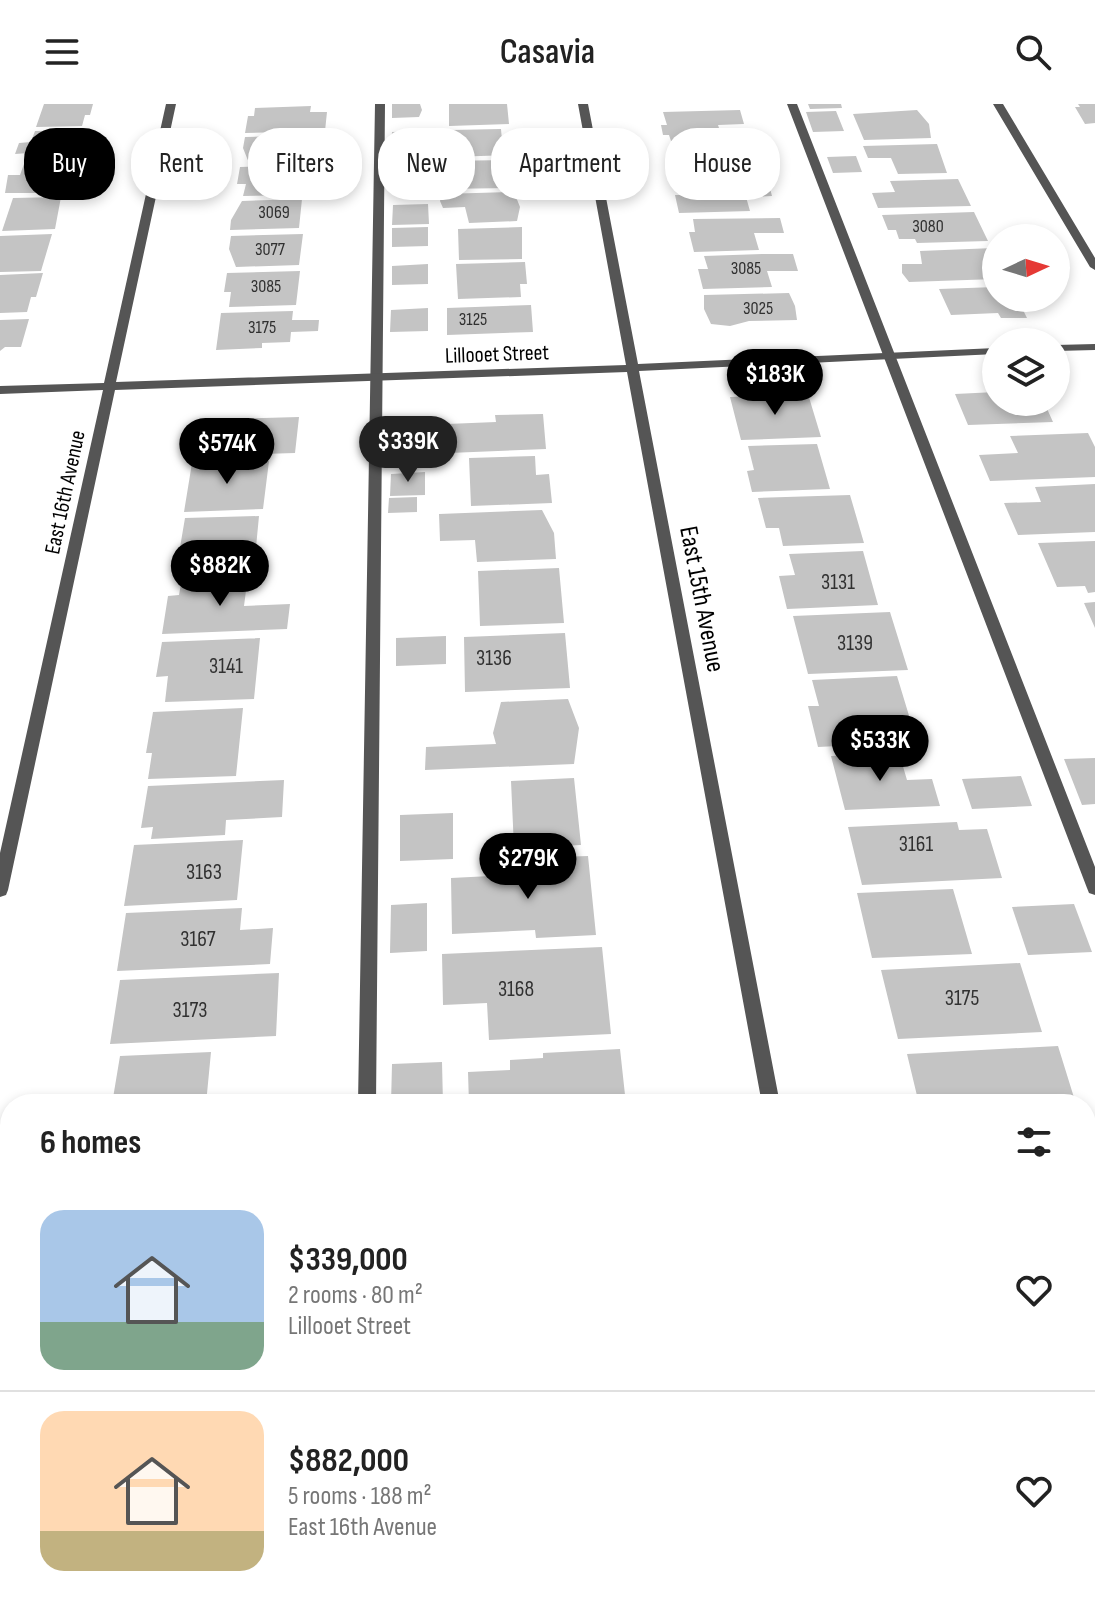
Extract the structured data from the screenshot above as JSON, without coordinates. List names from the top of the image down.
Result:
{
  "streets": {
    "street": ["Lillooet Street", "East 16th Avenue", "East 15th Avenue"]
  },
  "crossings": [
    ["Lillooet Street", "East 16th Avenue"],
    ["Lillooet Street", "East 15th Avenue"]
  ],
  "house_numbers": [
    "3069",
    "3080",
    "3077",
    "3085",
    "3085",
    "3025",
    "3125",
    "3175",
    "3131",
    "3139",
    "3136",
    "3141",
    "3161",
    "3163",
    "3167",
    "3168",
    "3175",
    "3173"
  ],
  "north": "right",
  "page": {
    "header": "Casavia",
    "chip": [
      "Buy",
      "Rent",
      "Filters",
      "New",
      "Apartment",
      "House"
    ],
    "price": [
      "$183K",
      "$339K",
      "$574K",
      "$882K",
      "$533K",
      "$279K"
    ],
    "heading": "6 homes",
    "list": [
      {
        "name": "$339,000",
        "note": "2 rooms · 80 m² · Lillooet Street"
      },
      {
        "name": "$882,000",
        "note": "5 rooms · 188 m² · East 16th Avenue"
      }
    ]
  }
}
